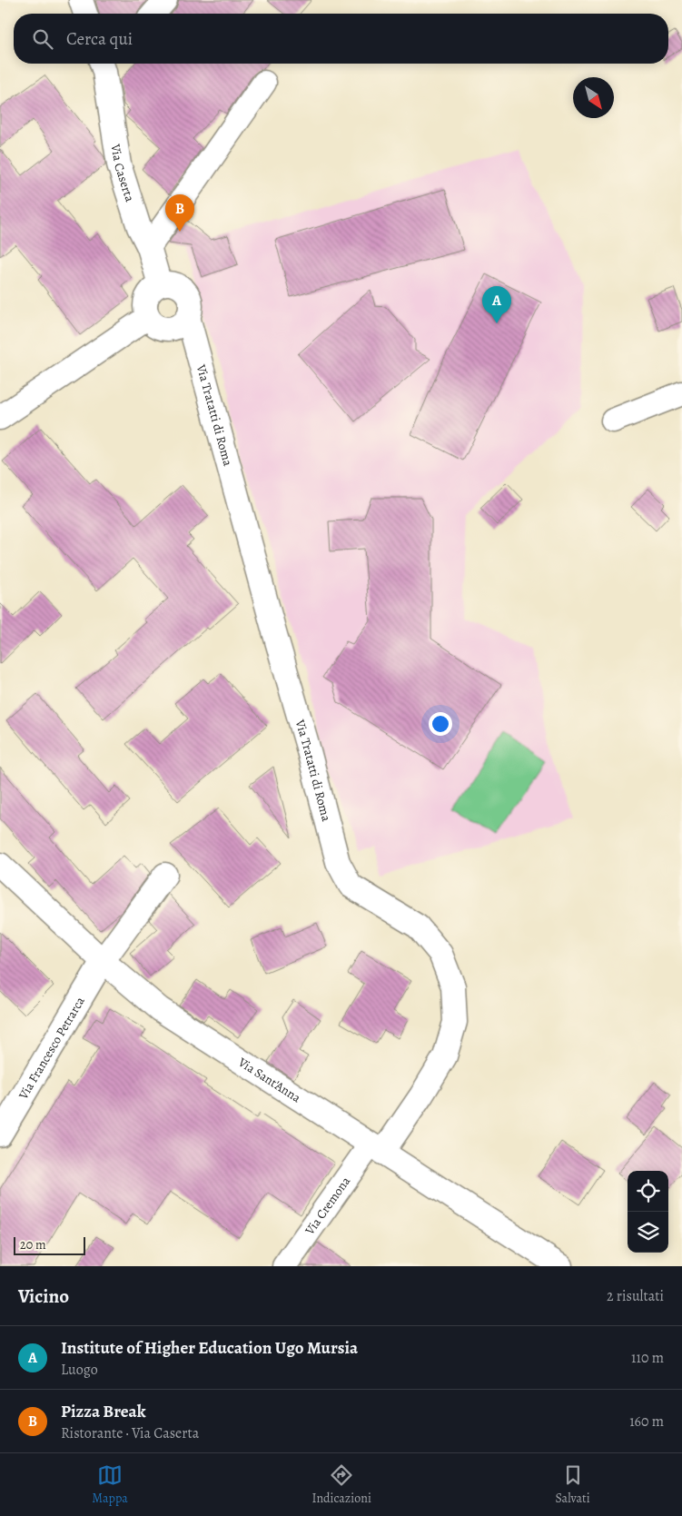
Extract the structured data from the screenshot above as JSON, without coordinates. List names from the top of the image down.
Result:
{
  "streets": {
    "street": [
      "Via Caserta",
      "Via Tratatti di Roma",
      "Via Francesco Petrarca",
      "Via Sant'Anna",
      "Via Cremona"
    ]
  },
  "crossings": [
    ["Via Caserta", "Via Tratatti di Roma"],
    ["Via Tratatti di Roma", "Via Sant'Anna"],
    ["Via Tratatti di Roma", "Via Cremona"],
    ["Via Francesco Petrarca", "Via Sant'Anna"],
    ["Via Sant'Anna", "Via Cremona"]
  ],
  "scale_bar": "20 m",
  "north": "bottom right",
  "page": {
    "search": "Cerca qui",
    "pins": ["B", "A"],
    "scale": "20 m",
    "heading": ["Vicino", "2 risultati"],
    "list": [
      {
        "mark": "A",
        "name": "Institute of Higher Education Ugo Mursia",
        "note": "Luogo",
        "value": "110 m"
      },
      {
        "mark": "B",
        "name": "Pizza Break",
        "note": "Ristorante · Via Caserta",
        "value": "160 m"
      }
    ],
    "nav": ["Mappa", "Indicazioni", "Salvati"]
  }
}
